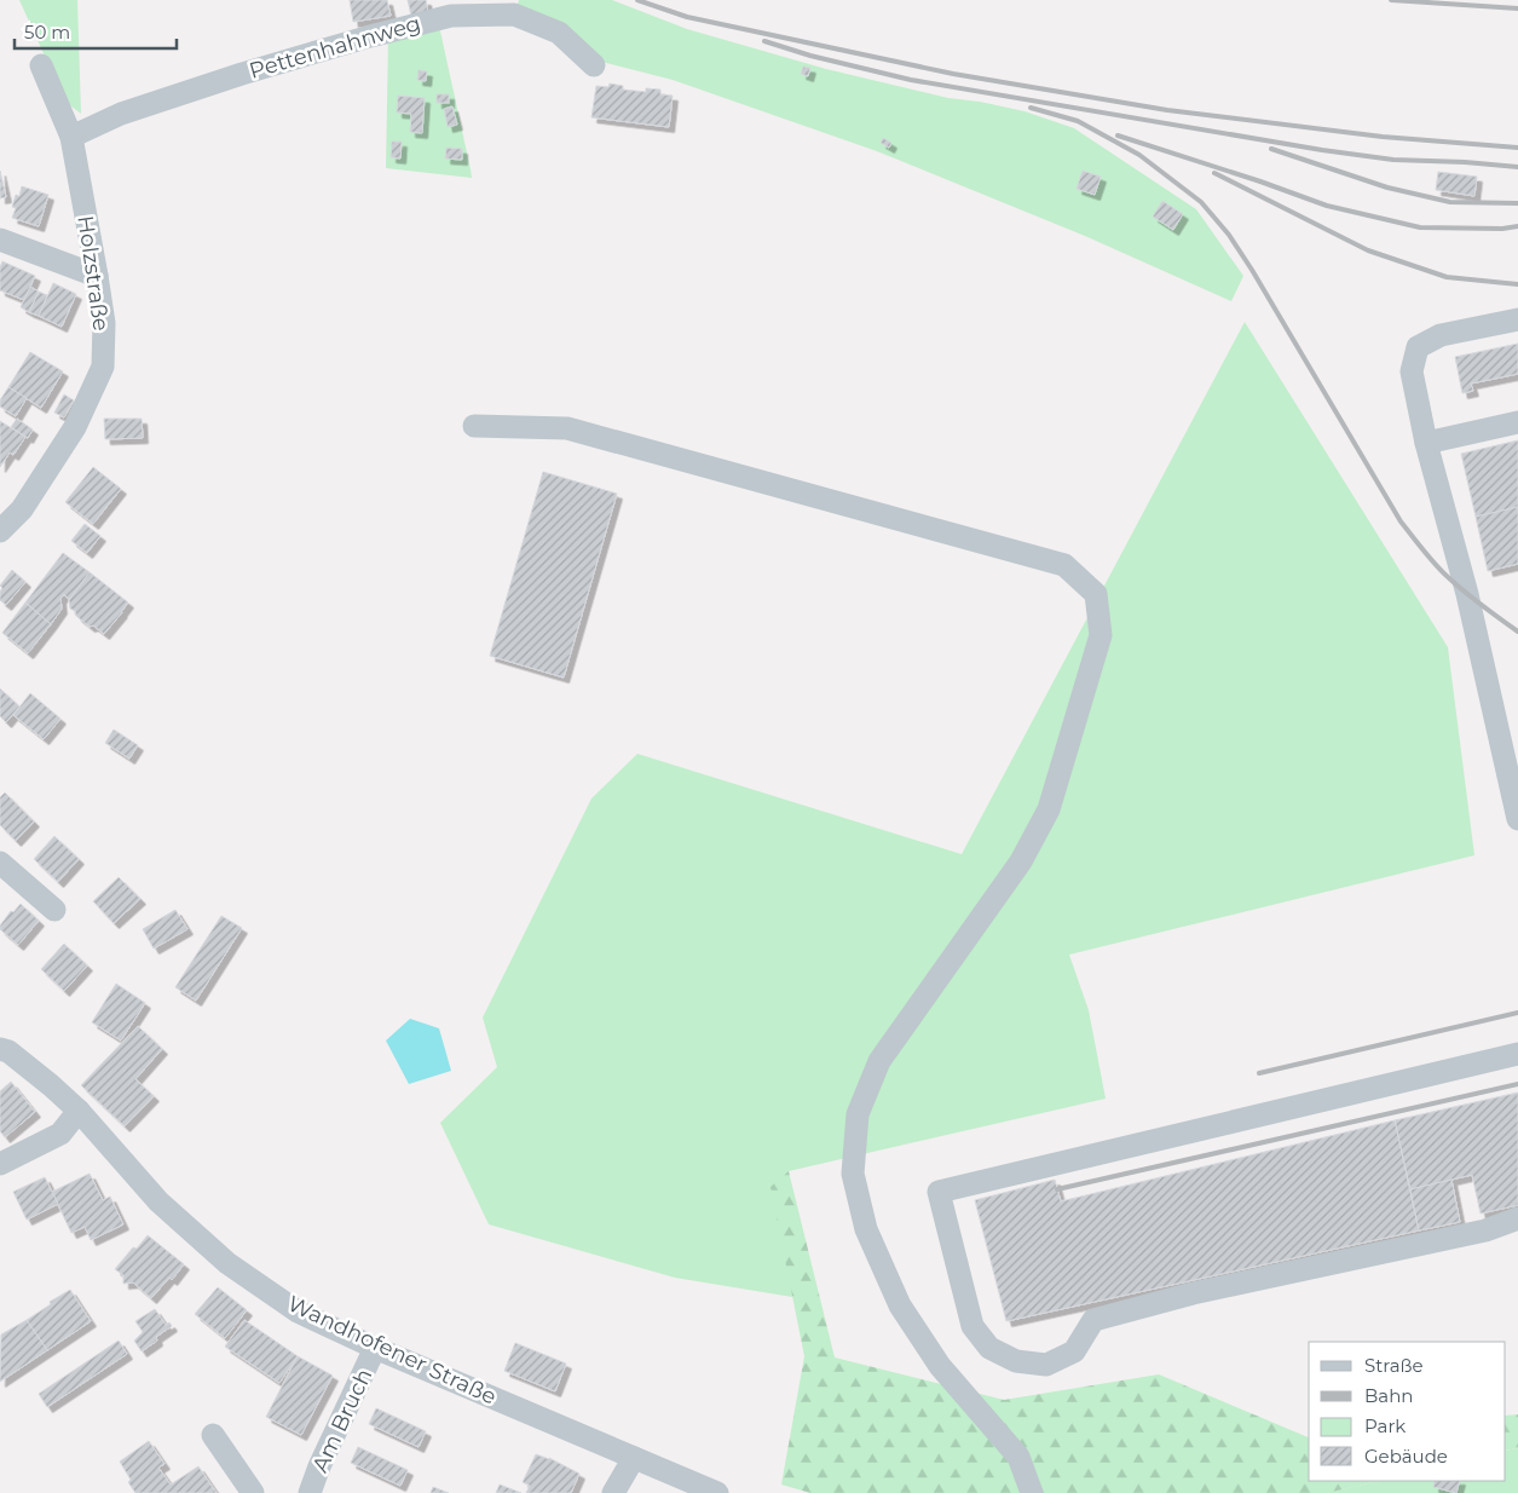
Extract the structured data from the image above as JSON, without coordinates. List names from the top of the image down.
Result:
{
  "streets": {
    "street": [
      "Pettenhahnweg",
      "Holzstraße",
      "Wandhofener Straße",
      "Am Bruch"
    ]
  },
  "crossings": [
    ["Pettenhahnweg", "Holzstraße"],
    ["Wandhofener Straße", "Am Bruch"]
  ],
  "legend": [
    "Straße",
    "Bahn",
    "Park",
    "Gebäude"
  ],
  "scale_bar": "50 m"
}
